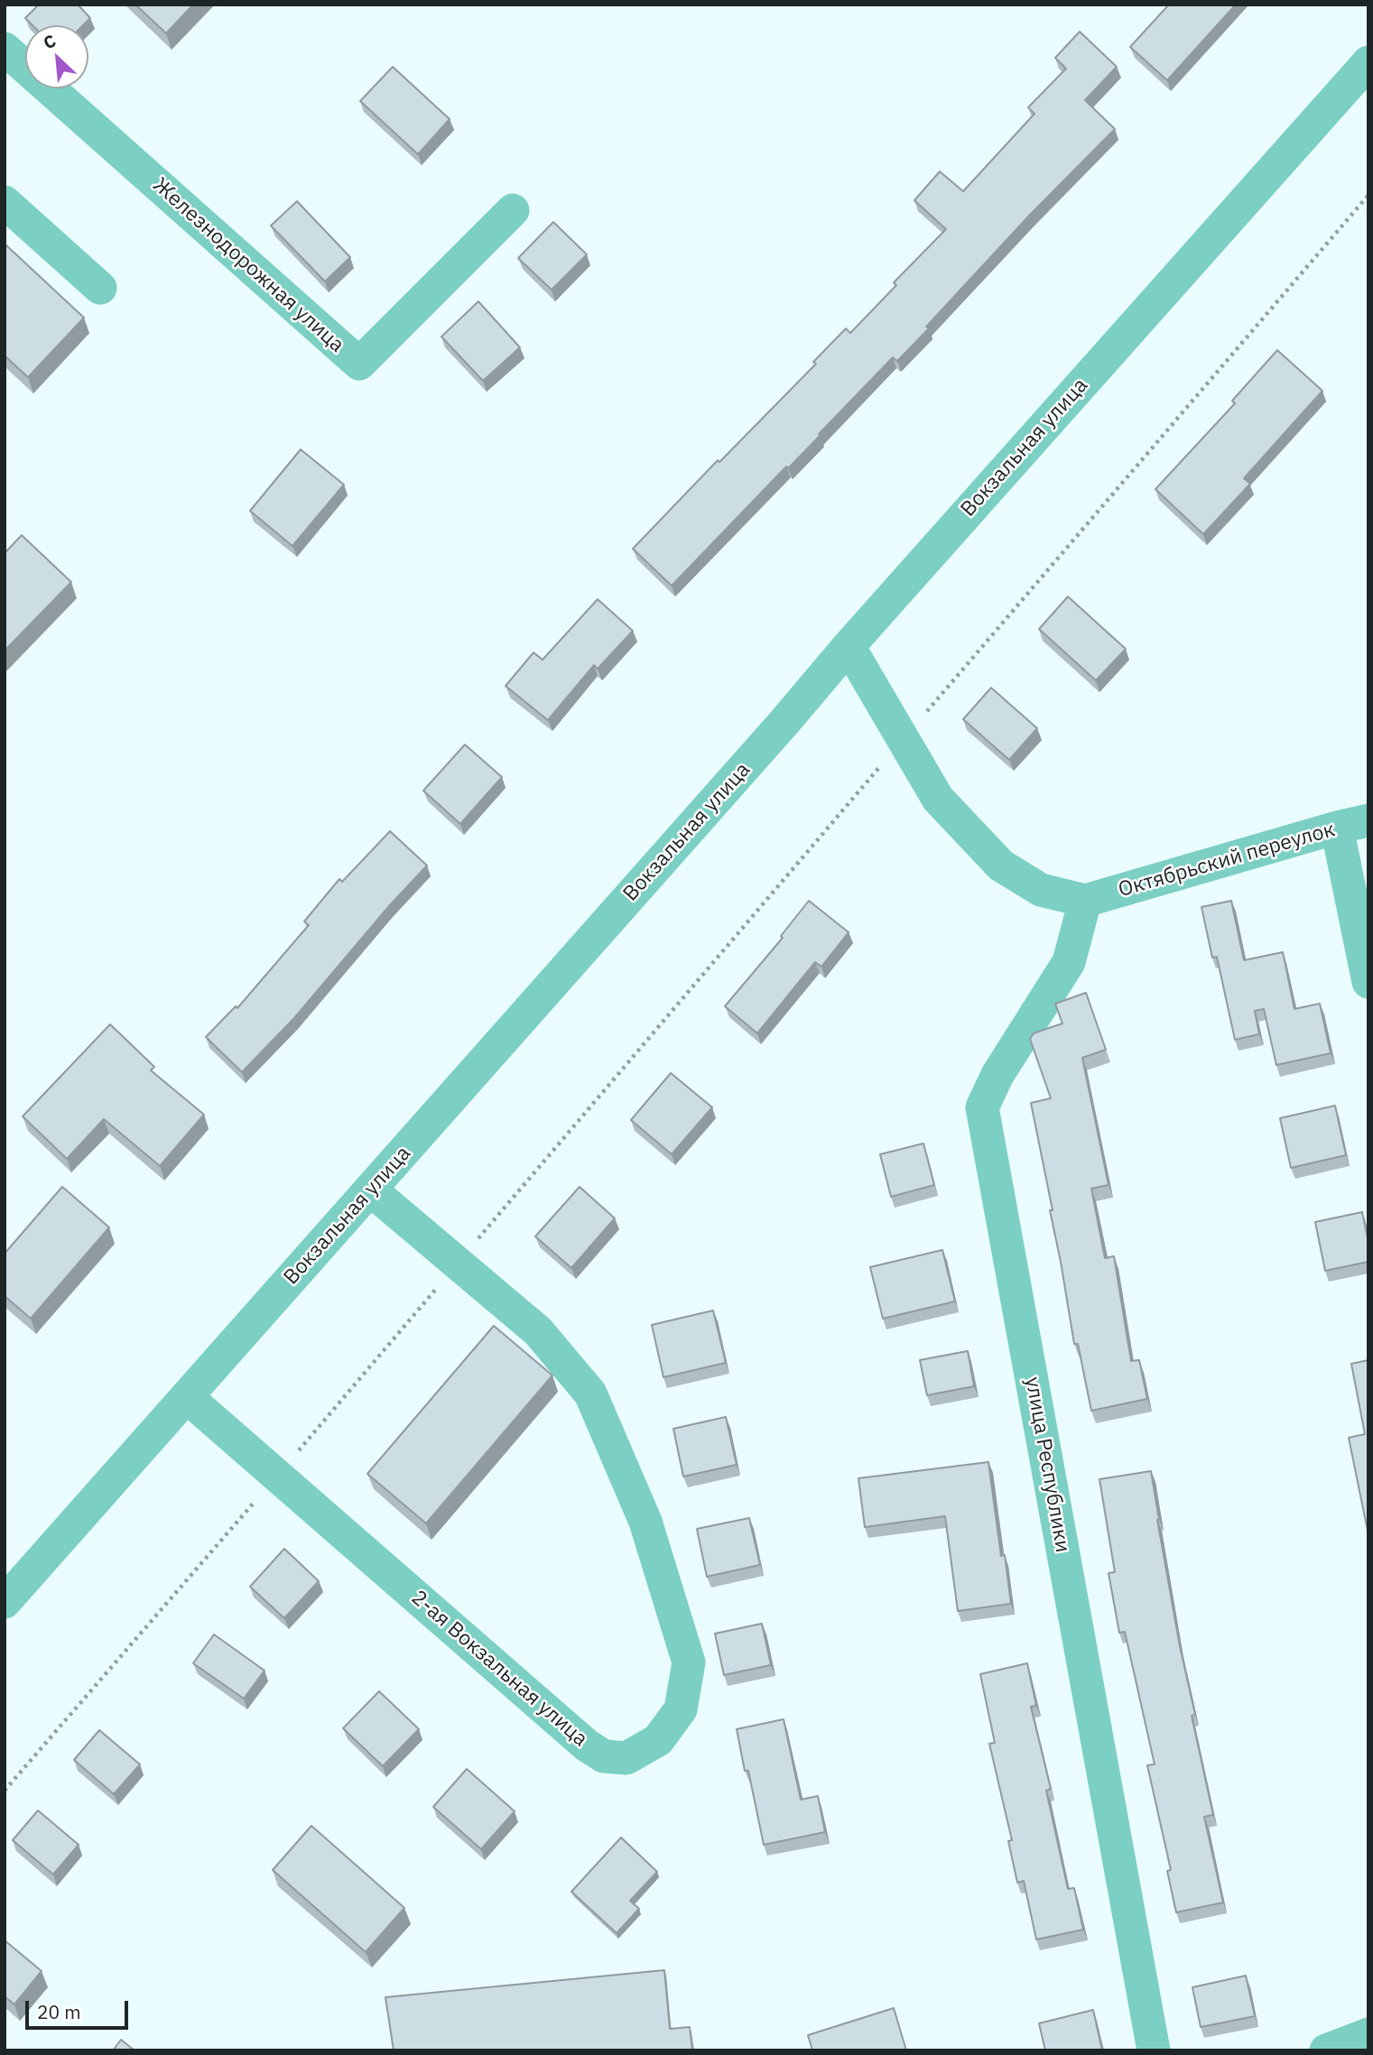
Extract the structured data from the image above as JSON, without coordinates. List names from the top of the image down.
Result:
{
  "streets": {
    "street": [
      "Железнодорожная улица",
      "Вокзальная улица",
      "Октябрьский переулок",
      "улица Республики",
      "2-ая Вокзальная улица"
    ]
  },
  "crossings": [
    ["Вокзальная улица", "2-ая Вокзальная улица"],
    ["Октябрьский переулок", "улица Республики"]
  ],
  "scale_bar": "20 m",
  "north": "top left"
}
